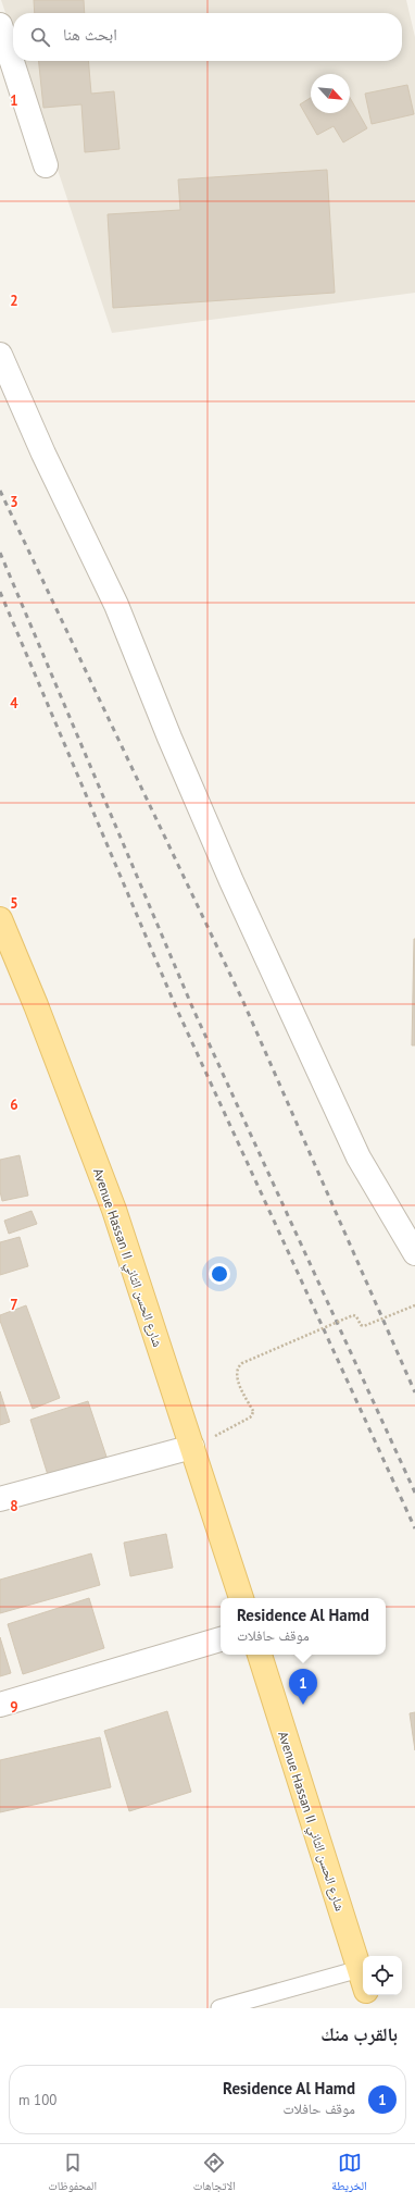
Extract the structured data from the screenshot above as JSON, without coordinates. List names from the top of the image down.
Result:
{
  "streets": {
    "main road": ["Avenue Hassan II شارع الحسن الثاني"]
  },
  "north": "bottom right",
  "page": {
    "search": "ابحث هنا",
    "popup": ["Residence Al Hamd", "موقف حافلات"],
    "pins": "1",
    "heading": "بالقرب منك",
    "list": [
      {
        "mark": "1",
        "name": "Residence Al Hamd",
        "note": "موقف حافلات",
        "value": "100 m"
      }
    ],
    "nav": ["الخريطة", "الاتجاهات", "المحفوظات"]
  },
  "grid": {
    "rows": [
      "1",
      "2",
      "3",
      "4",
      "5",
      "6",
      "7",
      "8",
      "9"
    ]
  }
}
